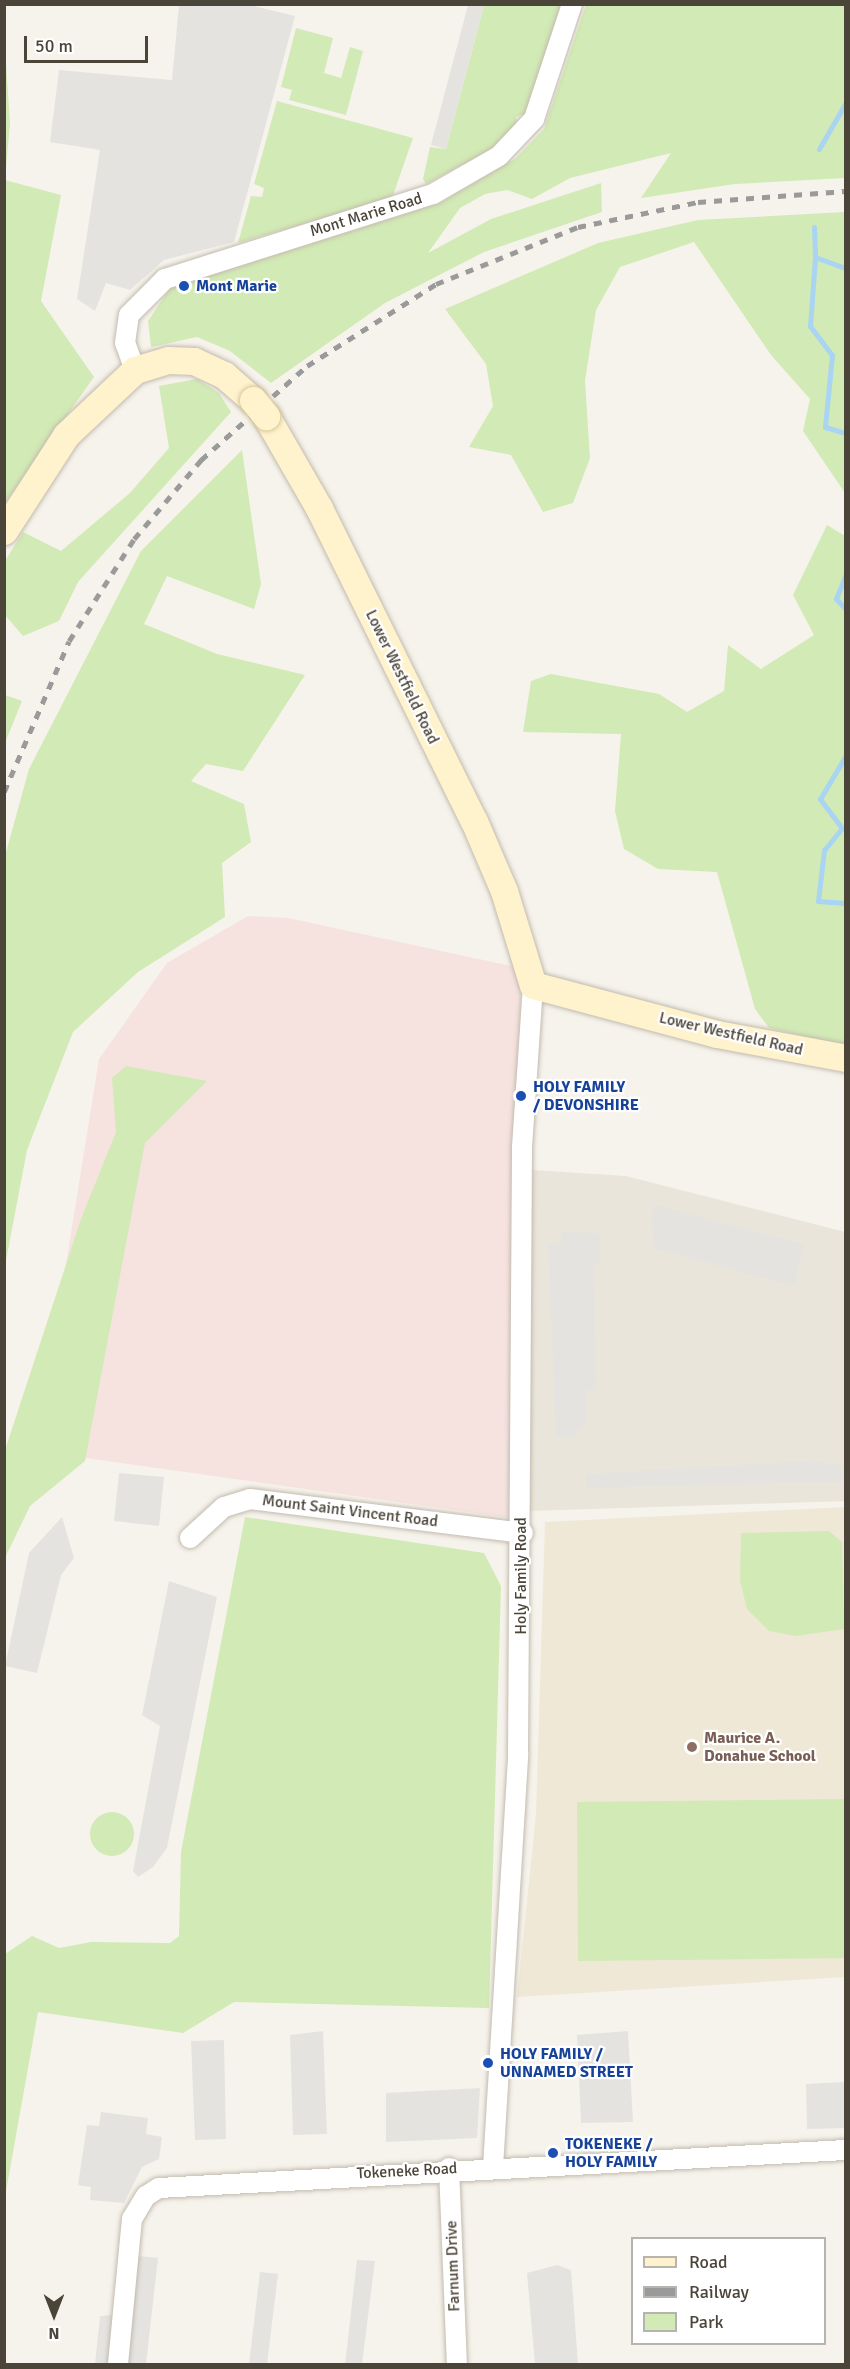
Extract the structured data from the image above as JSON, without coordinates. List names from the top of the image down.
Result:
{
  "streets": {
    "street": [
      "Mont Marie Road",
      "Lower Westfield Road",
      "Mount Saint Vincent Road",
      "Holy Family Road",
      "Tokeneke Road",
      "Farnum Drive"
    ]
  },
  "crossings": [
    ["Mont Marie Road", "Lower Westfield Road"],
    ["Lower Westfield Road", "Holy Family Road"],
    ["Mount Saint Vincent Road", "Holy Family Road"],
    ["Holy Family Road", "Tokeneke Road"],
    ["Tokeneke Road", "Farnum Drive"]
  ],
  "places": [
    "Mont Marie",
    "HOLY FAMILY / DEVONSHIRE",
    "Maurice A. Donahue School",
    "HOLY FAMILY / UNNAMED STREET",
    "TOKENEKE / HOLY FAMILY"
  ],
  "legend": ["Road", "Railway", "Park"],
  "scale_bar": "50 m",
  "north": "bottom"
}
